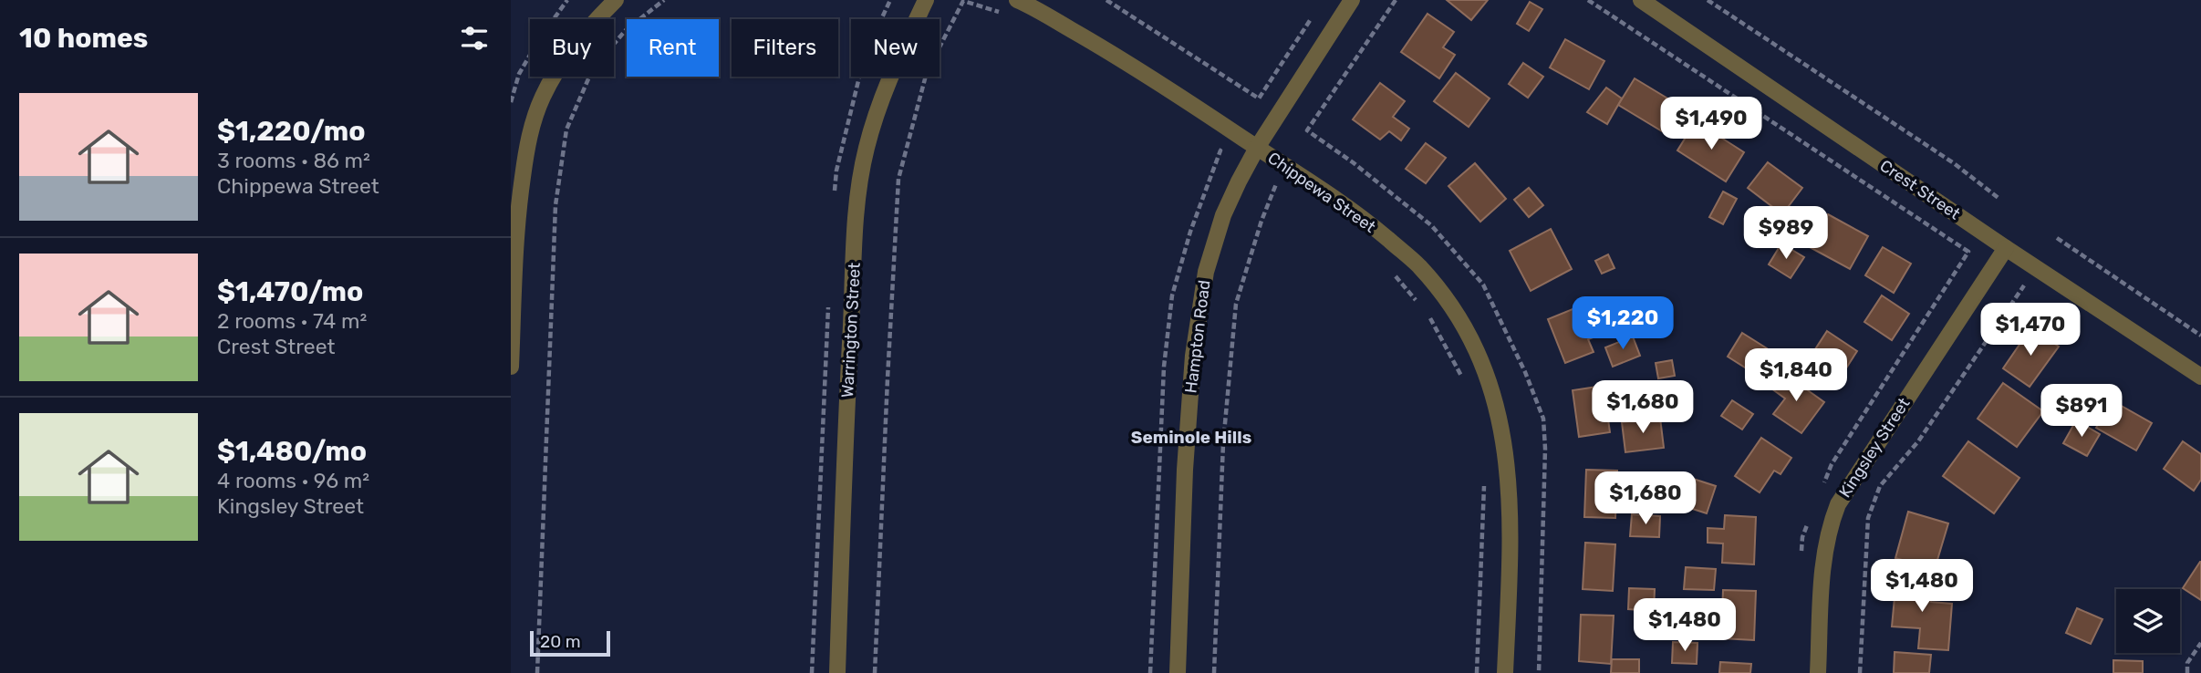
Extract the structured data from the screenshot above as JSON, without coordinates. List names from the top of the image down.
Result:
{
  "streets": {
    "street": [
      "Crest Street",
      "Chippewa Street",
      "Warrington Street",
      "Hampton Road",
      "Kingsley Street"
    ]
  },
  "crossings": [
    ["Crest Street", "Kingsley Street"],
    ["Chippewa Street", "Hampton Road"]
  ],
  "districts": ["Seminole Hills"],
  "scale_bar": "20 m",
  "page": {
    "heading": "10 homes",
    "chip": [
      "Buy",
      "Rent",
      "Filters",
      "New"
    ],
    "list": [
      {
        "name": "$1,220/mo",
        "note": "3 rooms · 86 m² · Chippewa Street"
      },
      {
        "name": "$1,470/mo",
        "note": "2 rooms · 74 m² · Crest Street"
      },
      {
        "name": "$1,480/mo",
        "note": "4 rooms · 96 m² · Kingsley Street"
      }
    ],
    "price": [
      "$1,490",
      "$989",
      "$1,220",
      "$1,470",
      "$1,840",
      "$1,680",
      "$891",
      "$1,680",
      "$1,480",
      "$1,480"
    ],
    "scale": "20 m"
  }
}
